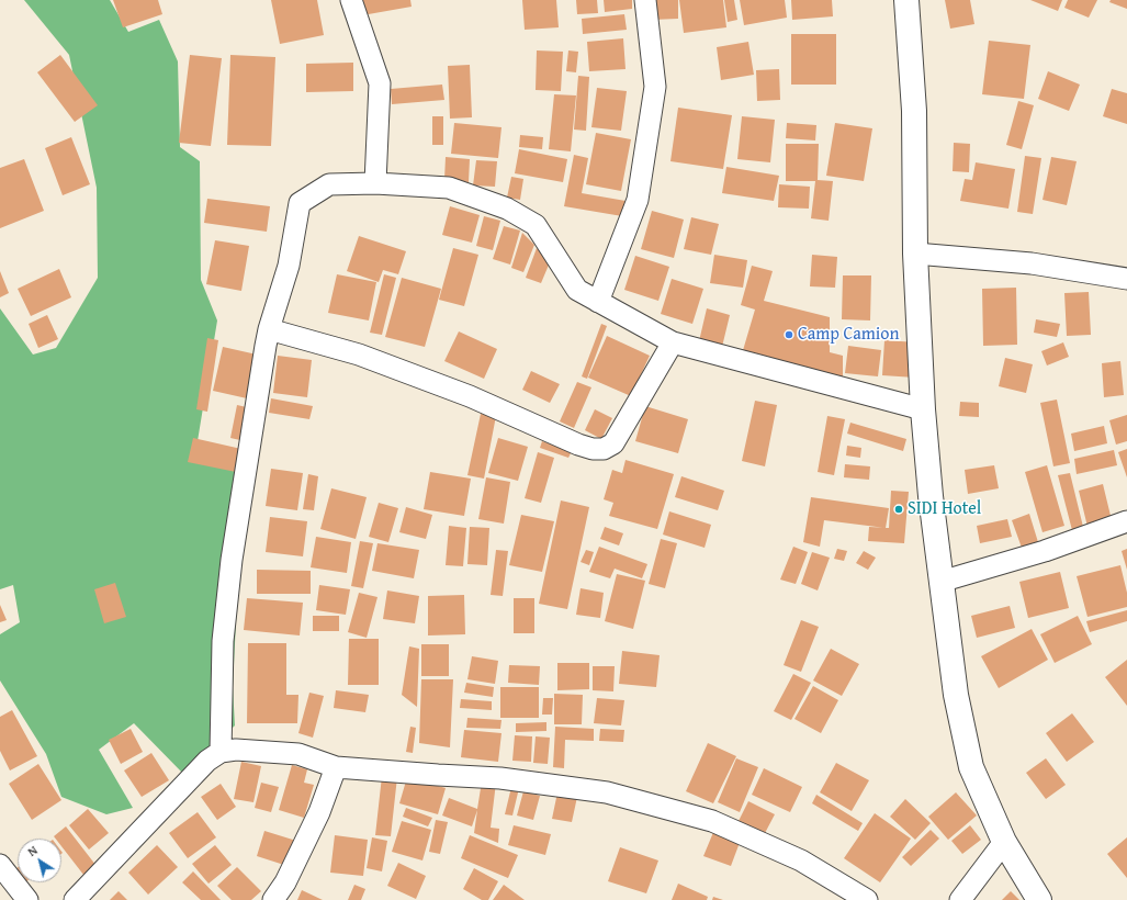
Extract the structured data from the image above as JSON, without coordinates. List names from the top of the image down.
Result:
{
  "places": ["Camp Camion", "SIDI Hotel"],
  "north": "top left"
}
